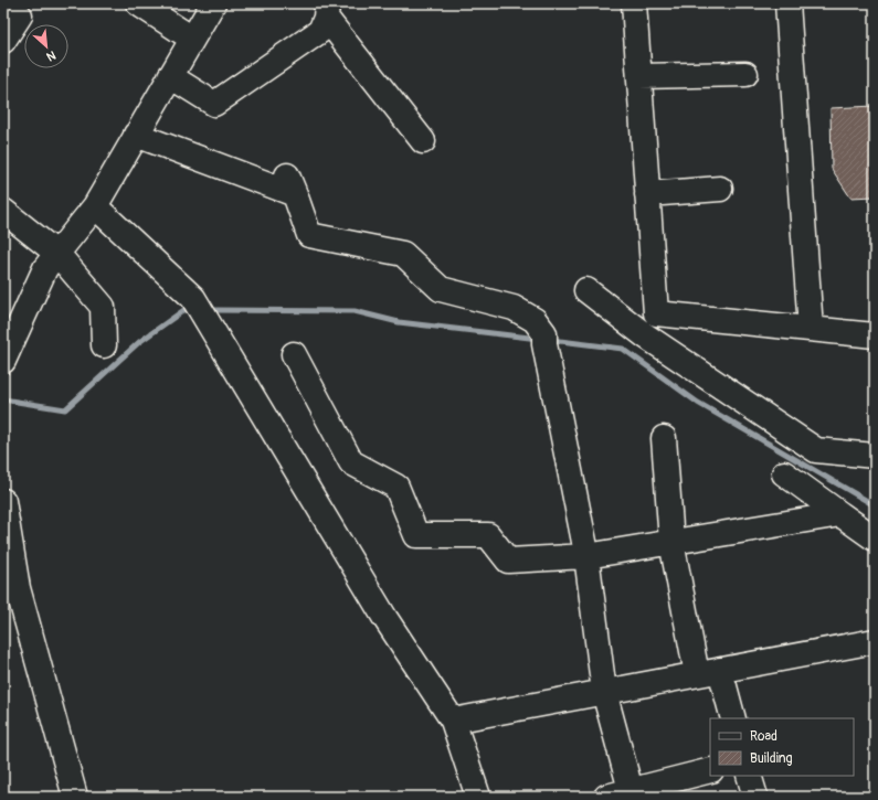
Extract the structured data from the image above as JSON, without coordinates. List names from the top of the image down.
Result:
{
  "legend": ["Road", "Building"],
  "north": "bottom right"
}
